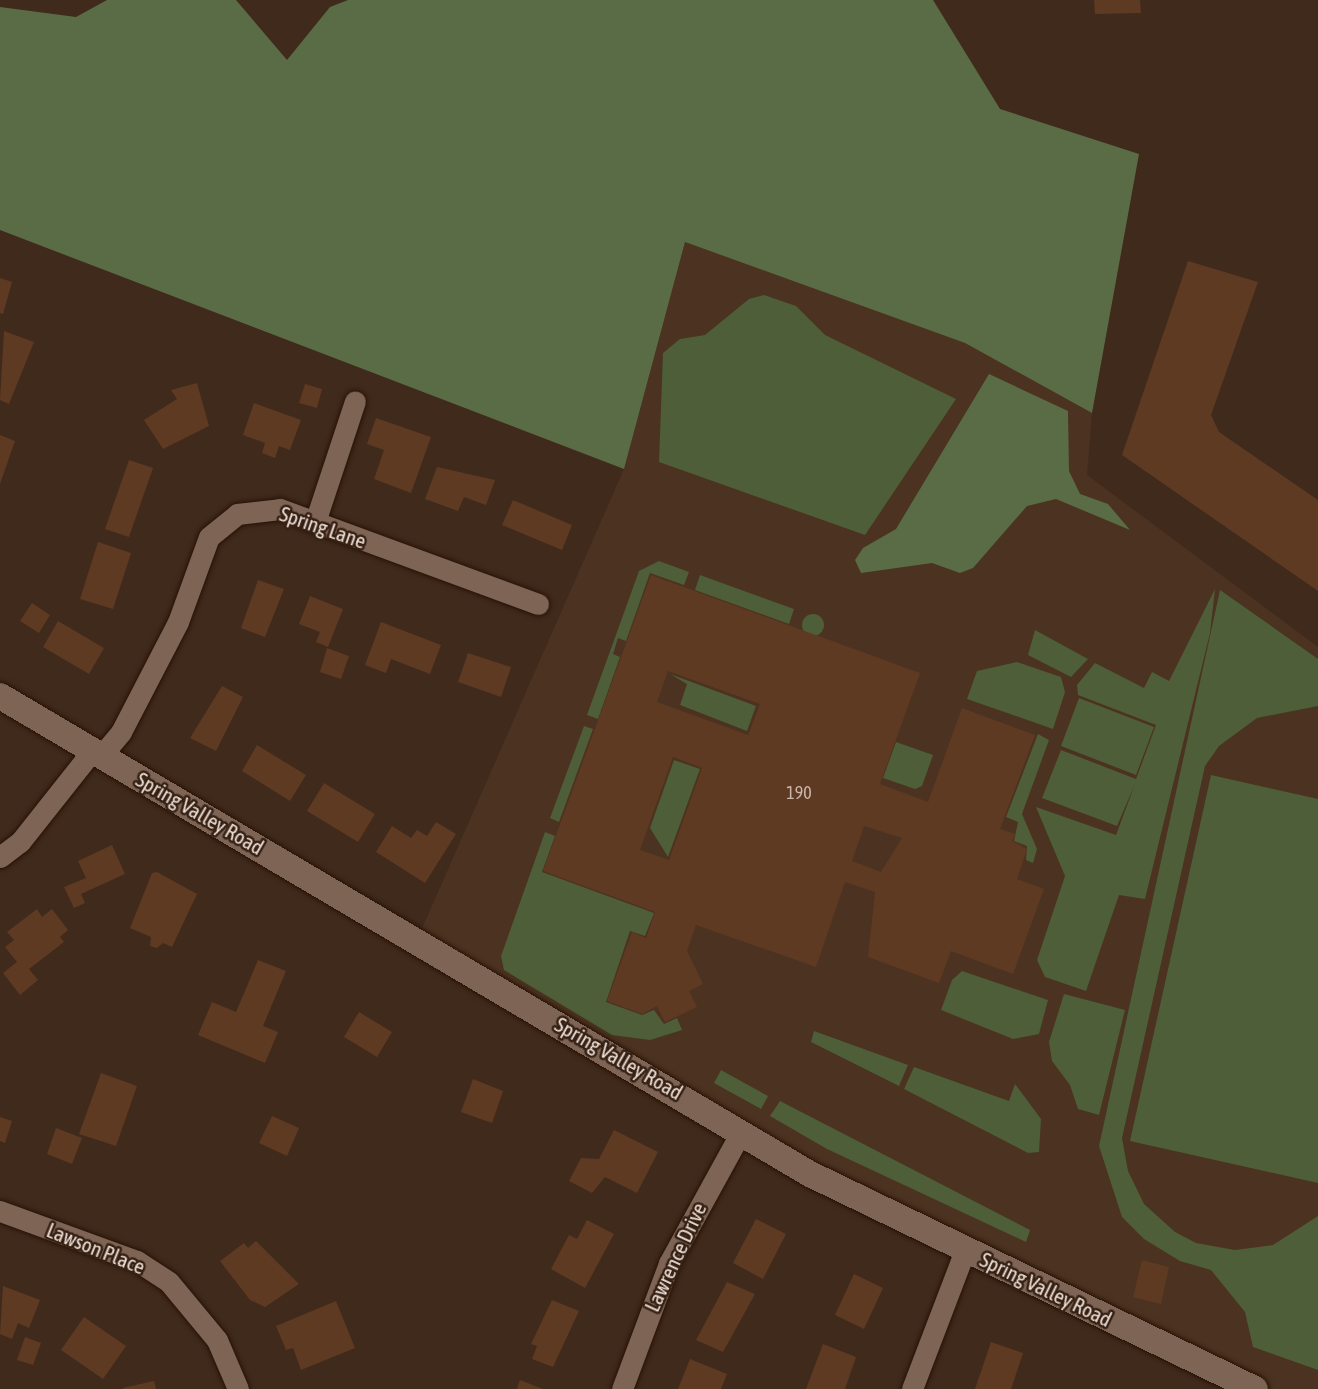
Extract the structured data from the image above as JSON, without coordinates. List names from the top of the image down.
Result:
{
  "streets": {
    "street": [
      "Spring Lane",
      "Spring Valley Road",
      "Lawson Place",
      "Lawrence Drive"
    ]
  },
  "crossings": [
    ["Spring Lane", "Spring Valley Road"],
    ["Spring Valley Road", "Lawrence Drive"]
  ],
  "house_numbers": ["190"]
}
